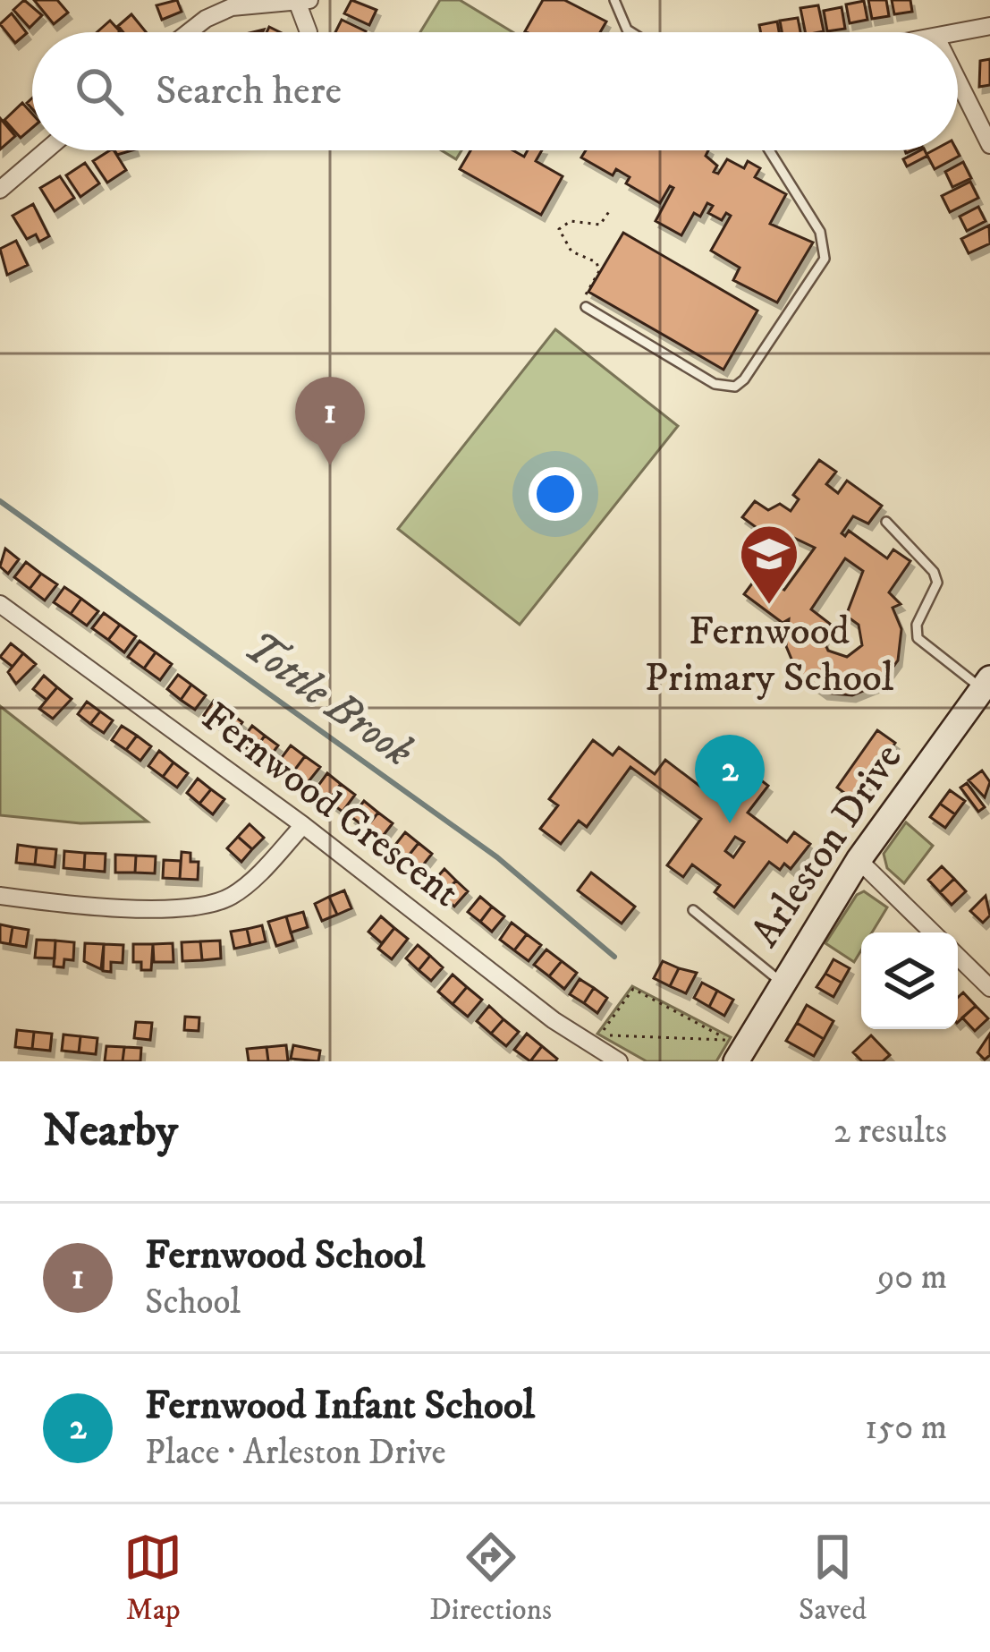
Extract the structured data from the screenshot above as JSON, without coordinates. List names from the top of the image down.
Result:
{
  "streets": {
    "street": ["Fernwood Crescent", "Arleston Drive"]
  },
  "water": ["Tottle Brook"],
  "places": {
    "school or university": ["Fernwood Primary School"]
  },
  "page": {
    "search": "Search here",
    "pins": ["1", "2"],
    "heading": ["Nearby", "2 results"],
    "list": [
      {
        "mark": "1",
        "name": "Fernwood School",
        "note": "School",
        "value": "90 m"
      },
      {
        "mark": "2",
        "name": "Fernwood Infant School",
        "note": "Place · Arleston Drive",
        "value": "150 m"
      }
    ],
    "nav": ["Map", "Directions", "Saved"]
  }
}
